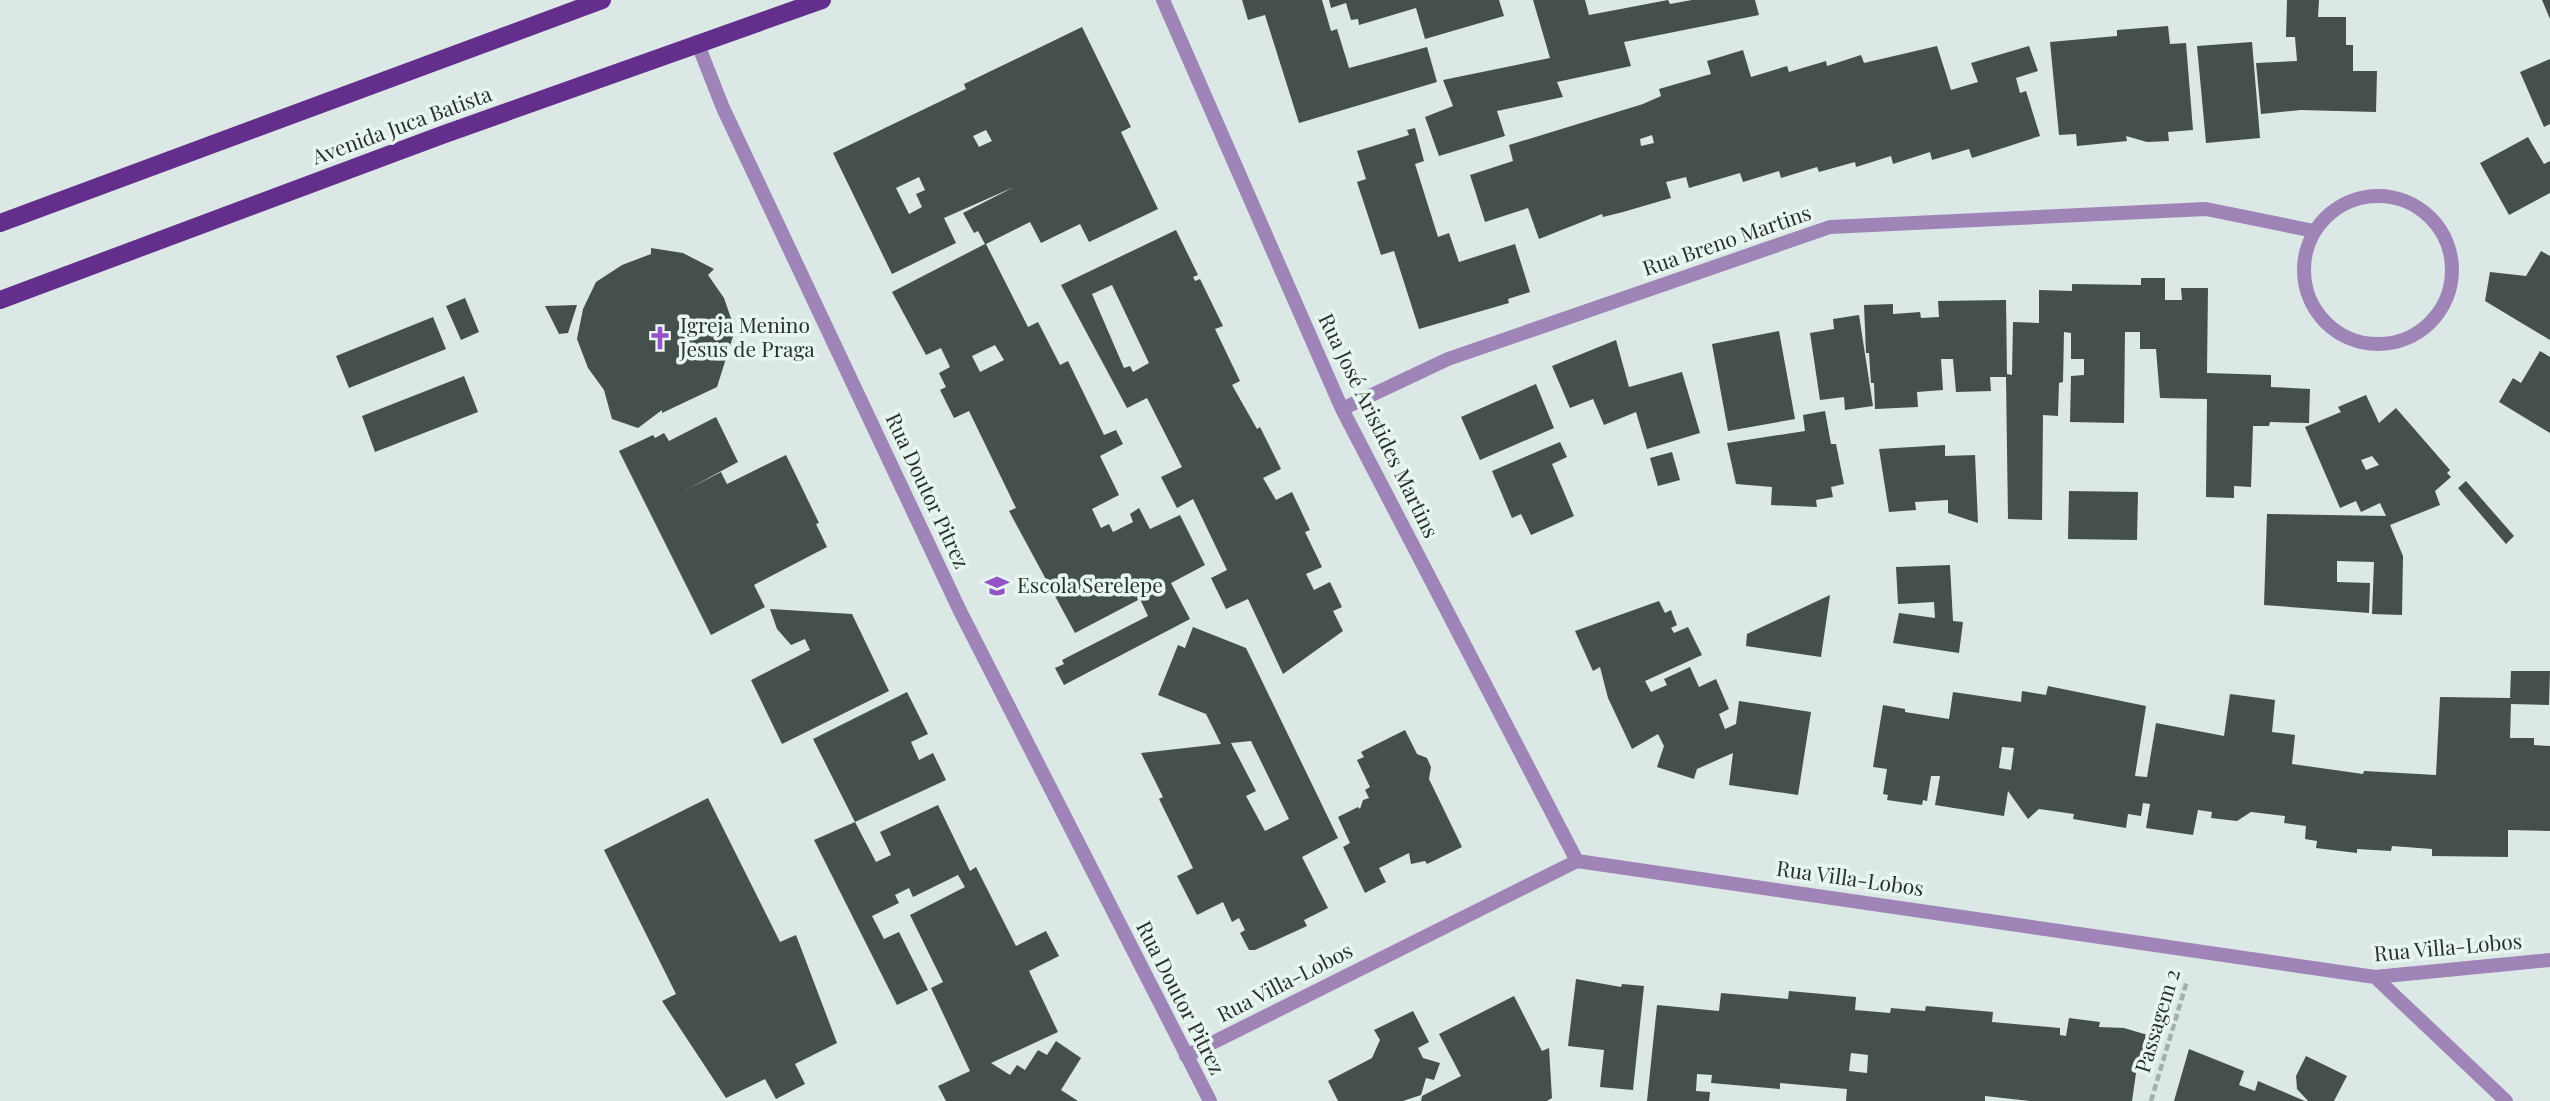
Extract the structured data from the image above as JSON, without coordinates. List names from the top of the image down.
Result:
{
  "streets": {
    "main road": ["Avenida Juca Batista"],
    "street": [
      "Rua Breno Martins",
      "Rua José Aristides Martins",
      "Rua Doutor Pitrez",
      "Rua Villa-Lobos"
    ],
    "path": ["Passagem 2"]
  },
  "crossings": [
    ["Avenida Juca Batista", "Rua Doutor Pitrez"],
    ["Rua Breno Martins", "Rua José Aristides Martins"],
    ["Rua José Aristides Martins", "Rua Villa-Lobos"],
    ["Rua Doutor Pitrez", "Rua Villa-Lobos"],
    ["Rua Villa-Lobos", "Passagem 2"]
  ],
  "places": {
    "church": ["Igreja Menino Jesus de Praga"],
    "school or university": ["Escola Serelepe"]
  }
}
